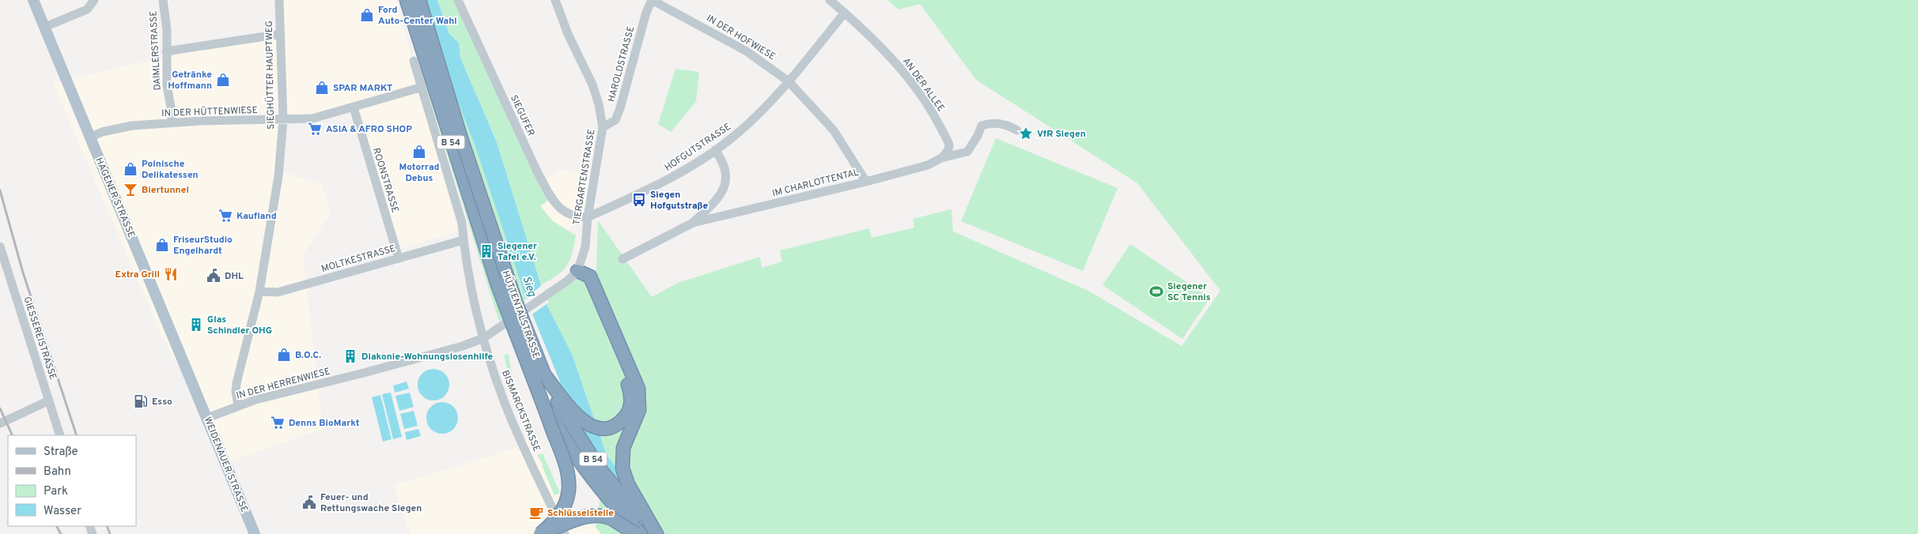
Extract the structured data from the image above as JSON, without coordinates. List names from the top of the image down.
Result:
{
  "streets": {
    "highway": ["B 54", "HÜTTENTALSTRASSE"],
    "main road": ["HAGENER STRASSE", "WEIDENAUER STRASSE"],
    "street": [
      "IN DER HOFWIESE",
      "DAIMLERSTRASSE",
      "HAROLDSTRASSE",
      "SIEGHÜTTER HAUPTWEG",
      "AN DER ALLEE",
      "IN DER HÜTTENWIESE",
      "SIEGUFER",
      "HOFGUTSTRASSE",
      "TIERGARTENSTRASSE",
      "ROONSTRASSE",
      "IM CHARLOTTENTAL",
      "MOLTKESTRASSE",
      "GIESSEREISTRASSE",
      "IN DER HERRENWIESE",
      "BISMARCKSTRASSE"
    ]
  },
  "crossings": [
    ["IN DER HOFWIESE", "HAROLDSTRASSE"],
    ["IN DER HOFWIESE", "HOFGUTSTRASSE"],
    ["IN DER HOFWIESE", "IM CHARLOTTENTAL"],
    ["DAIMLERSTRASSE", "IN DER HÜTTENWIESE"],
    ["HAROLDSTRASSE", "TIERGARTENSTRASSE"],
    ["SIEGHÜTTER HAUPTWEG", "IN DER HÜTTENWIESE"],
    ["SIEGHÜTTER HAUPTWEG", "MOLTKESTRASSE"],
    ["SIEGHÜTTER HAUPTWEG", "IN DER HERRENWIESE"],
    ["AN DER ALLEE", "HOFGUTSTRASSE"],
    ["AN DER ALLEE", "IM CHARLOTTENTAL"],
    ["IN DER HÜTTENWIESE", "ROONSTRASSE"],
    ["IN DER HÜTTENWIESE", "HAGENER STRASSE"],
    ["IN DER HÜTTENWIESE", "BISMARCKSTRASSE"],
    ["SIEGUFER", "HOFGUTSTRASSE"],
    ["SIEGUFER", "TIERGARTENSTRASSE"],
    ["HOFGUTSTRASSE", "TIERGARTENSTRASSE"],
    ["HOFGUTSTRASSE", "IM CHARLOTTENTAL"],
    ["TIERGARTENSTRASSE", "IN DER HERRENWIESE"],
    ["ROONSTRASSE", "MOLTKESTRASSE"],
    ["HAGENER STRASSE", "WEIDENAUER STRASSE"],
    ["MOLTKESTRASSE", "BISMARCKSTRASSE"],
    ["IN DER HERRENWIESE", "BISMARCKSTRASSE"],
    ["IN DER HERRENWIESE", "WEIDENAUER STRASSE"]
  ],
  "water": ["Sieg"],
  "places": {
    "shop": [
      "Ford Auto-Center Wahl",
      "Getränke Hoffmann",
      "SPAR MARKT",
      "Motorrad Debus",
      "Polnische Delikatessen",
      "FriseurStudio Engelhardt",
      "B.O.C."
    ],
    "supermarket": ["ASIA & AFRO SHOP", "Kaufland", "Denns BioMarkt"],
    "place": ["VfR Siegen"],
    "bar": ["Biertunnel"],
    "bus stop": ["Siegen Hofgutstraße"],
    "building": ["Siegener Tafel e.V.", "Glas Schindler OHG", "Diakonie-Wohnungslosenhilfe"],
    "restaurant": ["Extra Grill"],
    "public building": ["DHL", "Feuer- und Rettungswache Siegen"],
    "sports": ["Siegener SC Tennis"],
    "fuel station": ["Esso"],
    "cafe": ["Schlüsselstelle"]
  },
  "legend": [
    "Straße",
    "Bahn",
    "Park",
    "Wasser"
  ]
}
